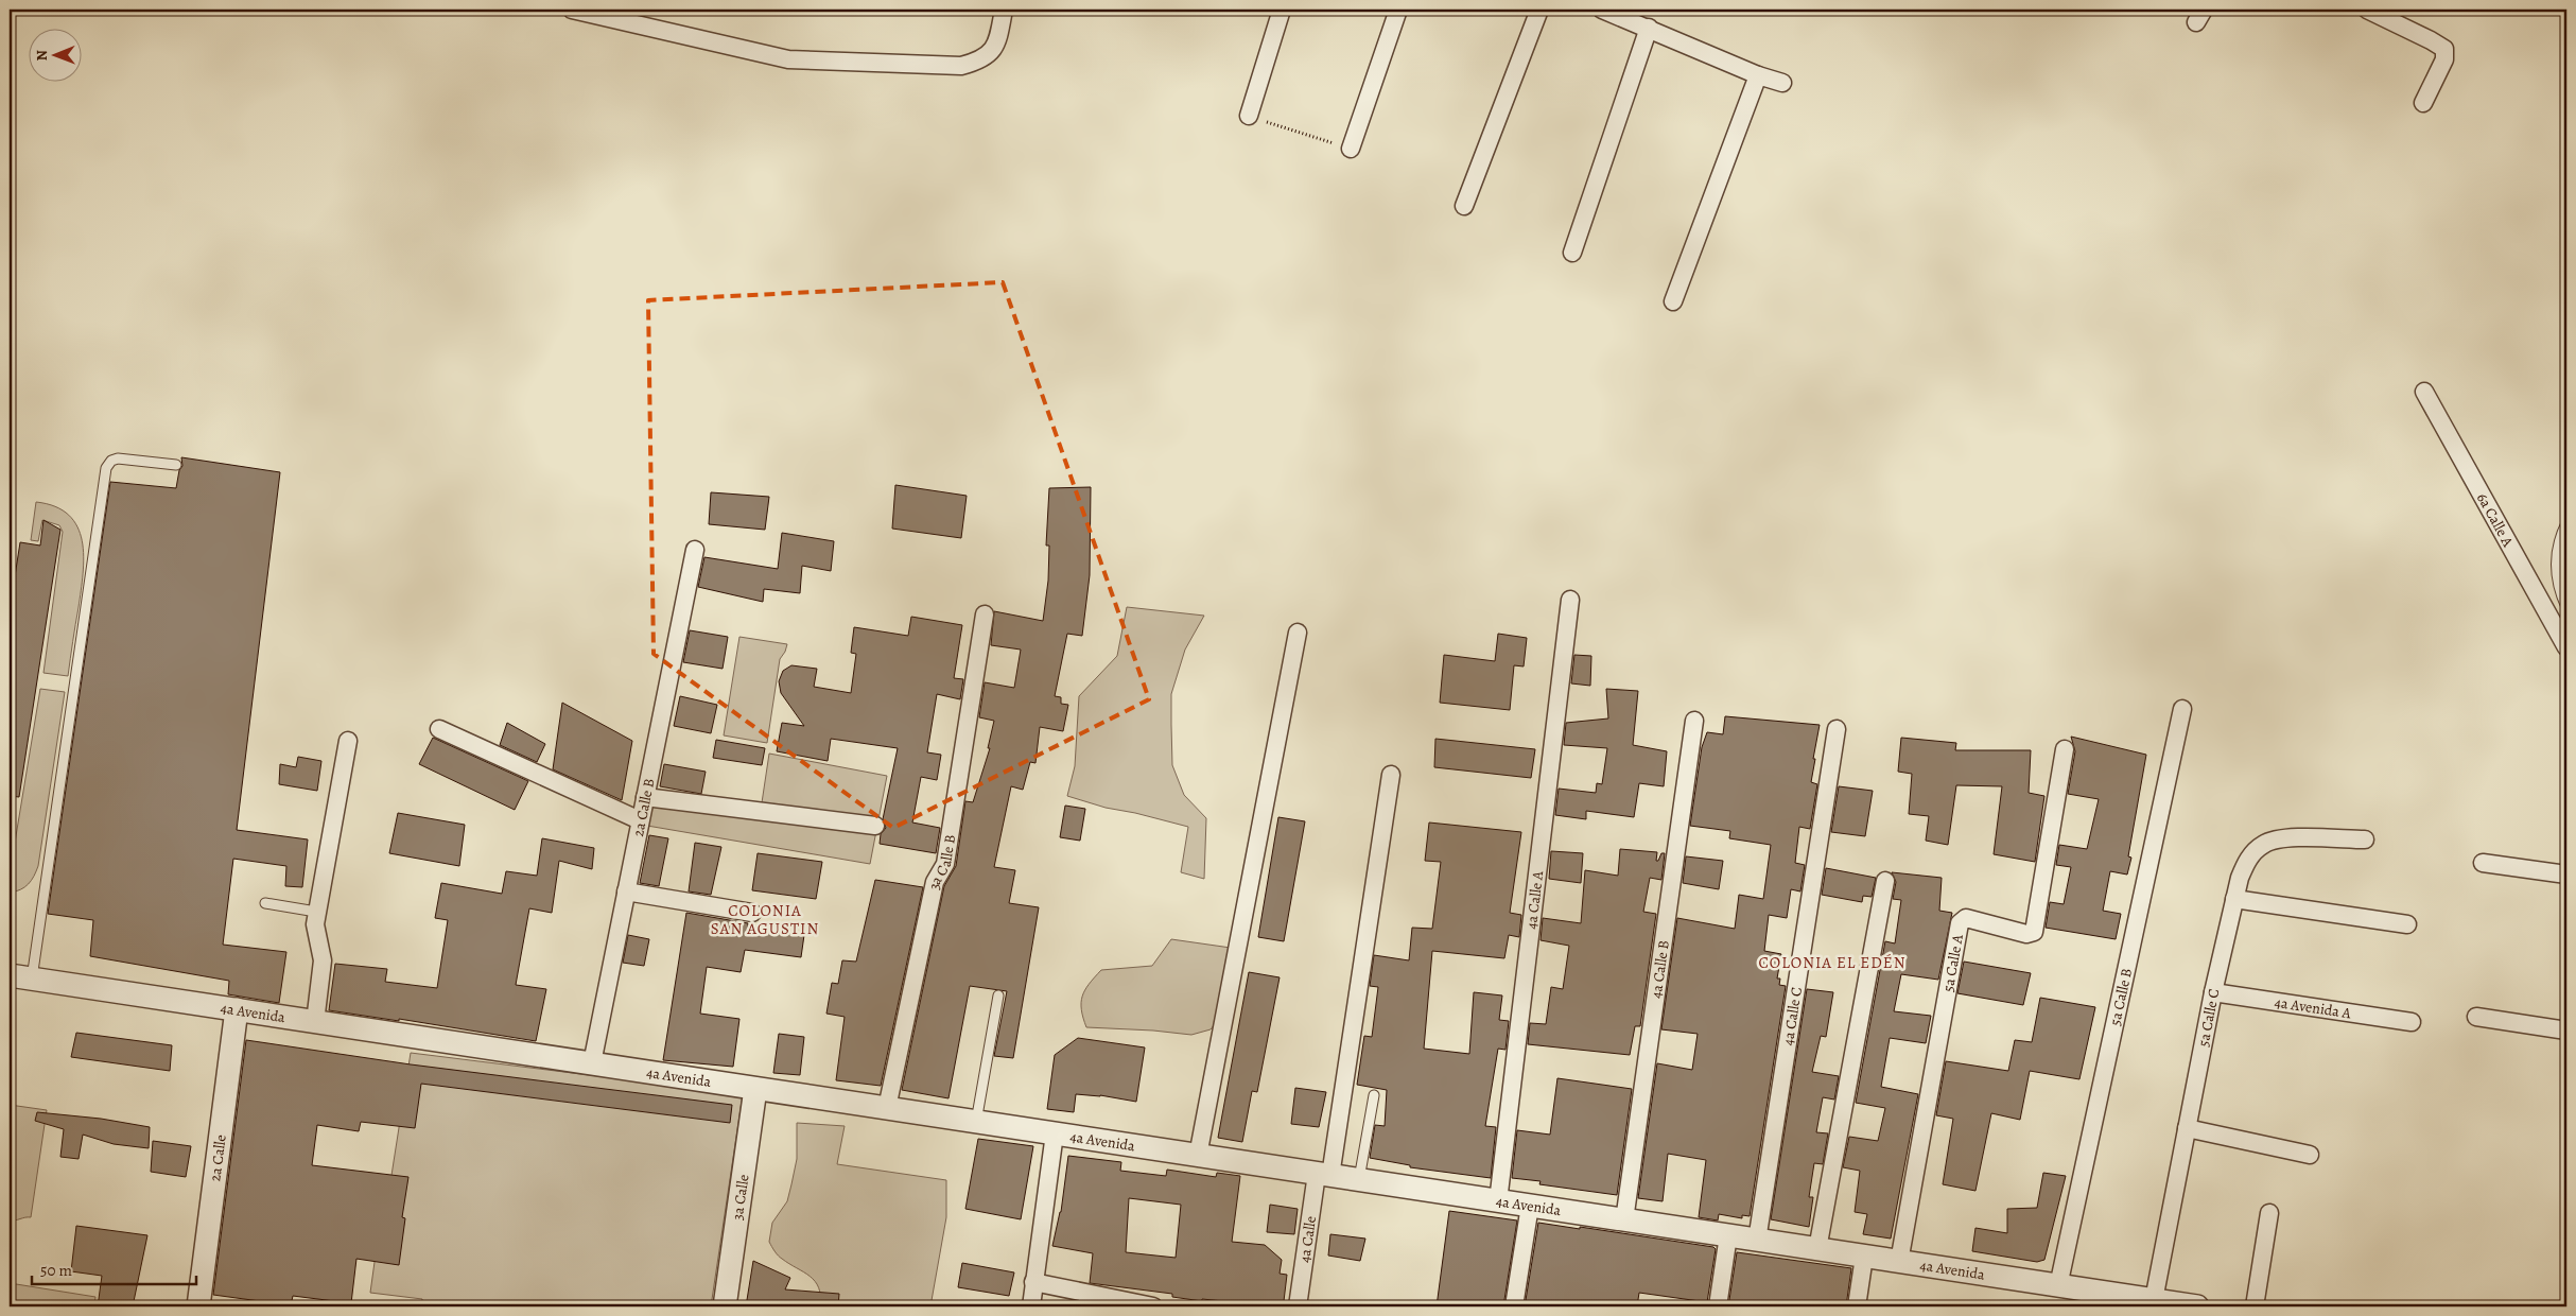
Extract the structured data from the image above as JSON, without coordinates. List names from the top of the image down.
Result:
{
  "streets": {
    "street": [
      "6a Calle A",
      "2a Calle B",
      "3a Calle B",
      "4a Calle A",
      "5a Calle A",
      "4a Calle B",
      "5a Calle B",
      "4a Avenida A",
      "4a Avenida",
      "4a Calle C",
      "5a Calle C",
      "2a Calle",
      "3a Calle",
      "4a Calle"
    ]
  },
  "crossings": [
    ["2a Calle B", "4a Avenida"],
    ["3a Calle B", "4a Avenida"],
    ["4a Calle A", "4a Avenida"],
    ["5a Calle A", "4a Avenida"],
    ["4a Calle B", "4a Avenida"],
    ["5a Calle B", "4a Avenida"],
    ["4a Avenida A", "5a Calle C"],
    ["4a Avenida", "4a Calle C"],
    ["4a Avenida", "5a Calle C"],
    ["4a Avenida", "2a Calle"],
    ["4a Avenida", "3a Calle"],
    ["4a Avenida", "4a Calle"]
  ],
  "districts": ["COLONIA SAN AGUSTIN", "COLONIA EL EDÉN"],
  "scale_bar": "50 m",
  "north": "left"
}
